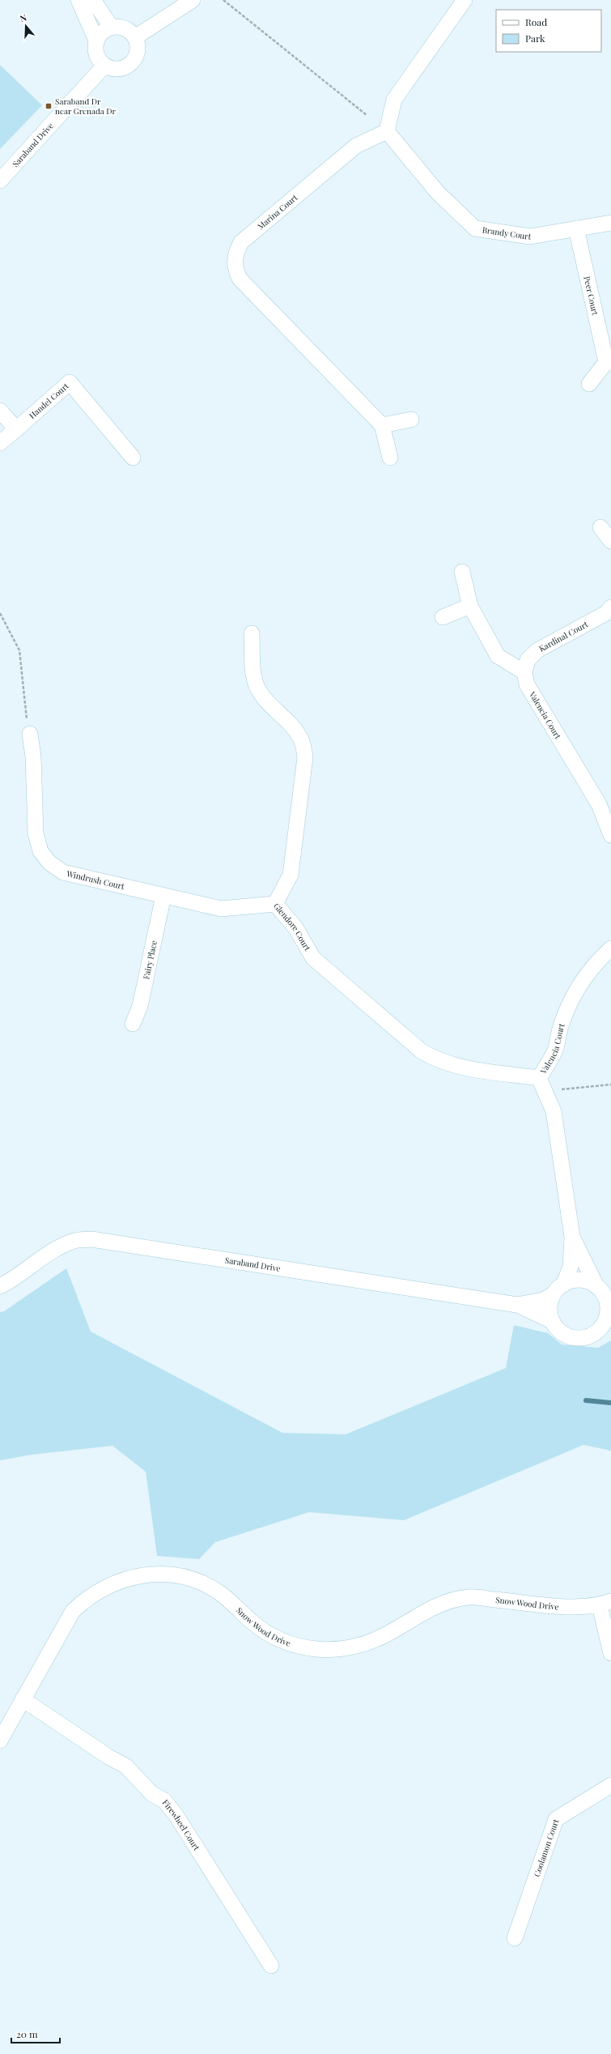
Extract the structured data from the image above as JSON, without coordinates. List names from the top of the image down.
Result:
{
  "streets": {
    "street": [
      "Saraband Drive",
      "Marina Court",
      "Brandy Court",
      "Peer Court",
      "Handel Court",
      "Kardinal Court",
      "Valencia Court",
      "Windrush Court",
      "Glendore Court",
      "Fairy Place",
      "Snow Wood Drive",
      "Firewheel Court",
      "Coolamon Court"
    ]
  },
  "crossings": [
    ["Marina Court", "Brandy Court"],
    ["Brandy Court", "Peer Court"],
    ["Kardinal Court", "Valencia Court"],
    ["Valencia Court", "Glendore Court"],
    ["Windrush Court", "Glendore Court"],
    ["Windrush Court", "Fairy Place"],
    ["Snow Wood Drive", "Firewheel Court"]
  ],
  "places": {
    "transit": ["Saraband Dr near Grenada Dr"]
  },
  "legend": ["Road", "Park"],
  "scale_bar": "20 m",
  "north": "top"
}
